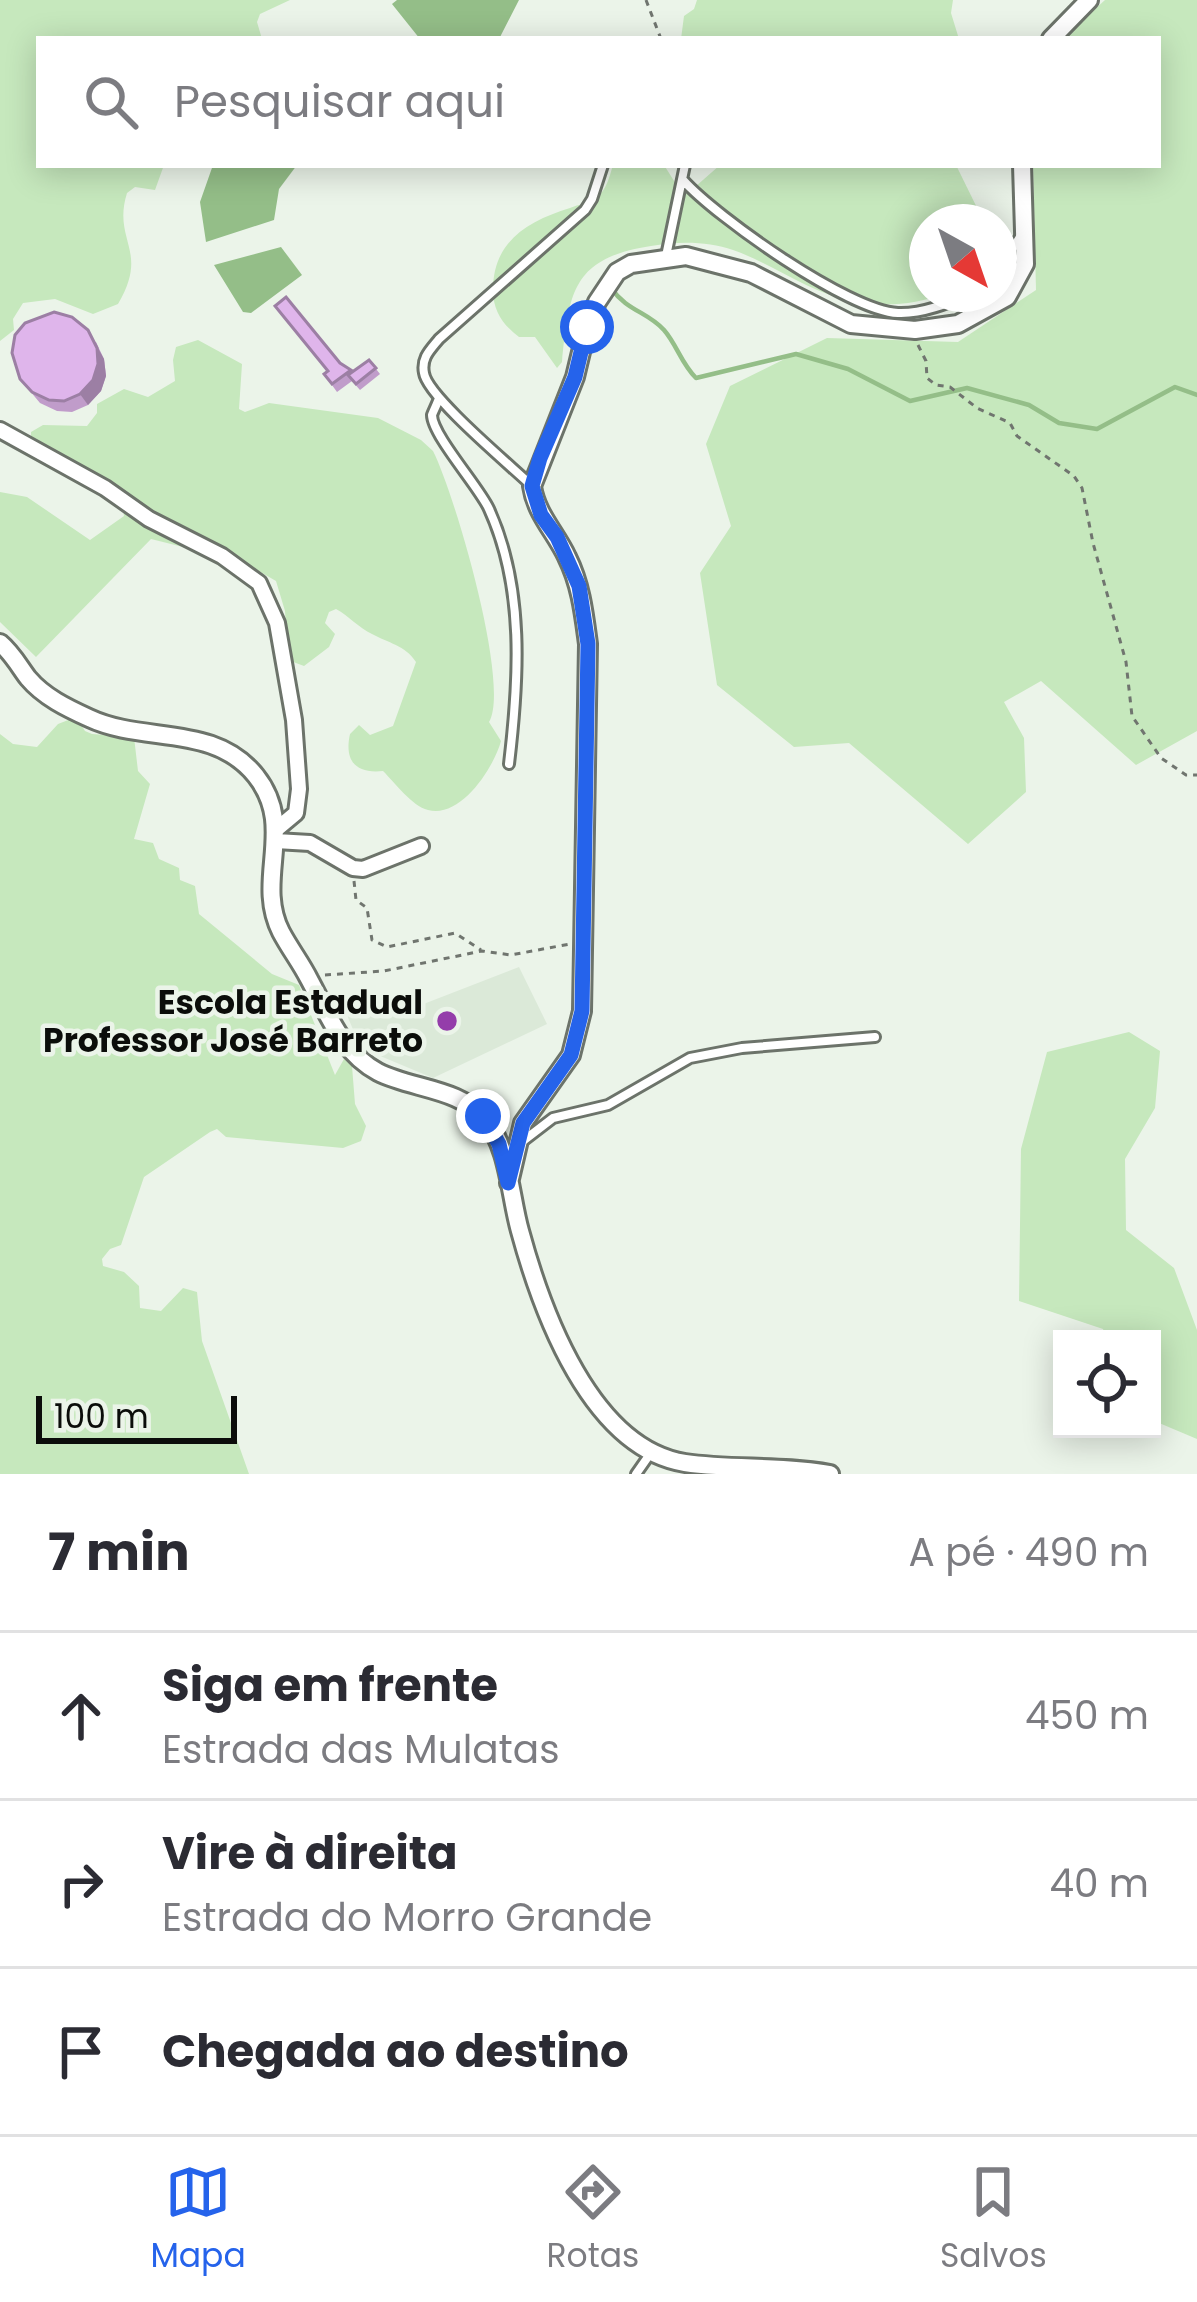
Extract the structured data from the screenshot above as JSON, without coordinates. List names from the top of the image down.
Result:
{
  "places": ["Escola Estadual Professor José Barreto"],
  "scale_bar": "100 m",
  "north": "bottom right",
  "page": {
    "search": "Pesquisar aqui",
    "scale": "100 m",
    "heading": ["7 min", "A pé · 490 m"],
    "list": [
      ["Siga em frente", "Estrada das Mulatas", "450 m"],
      ["Vire à direita", "Estrada do Morro Grande", "40 m"],
      "Chegada ao destino"
    ],
    "nav": ["Mapa", "Rotas", "Salvos"]
  }
}
